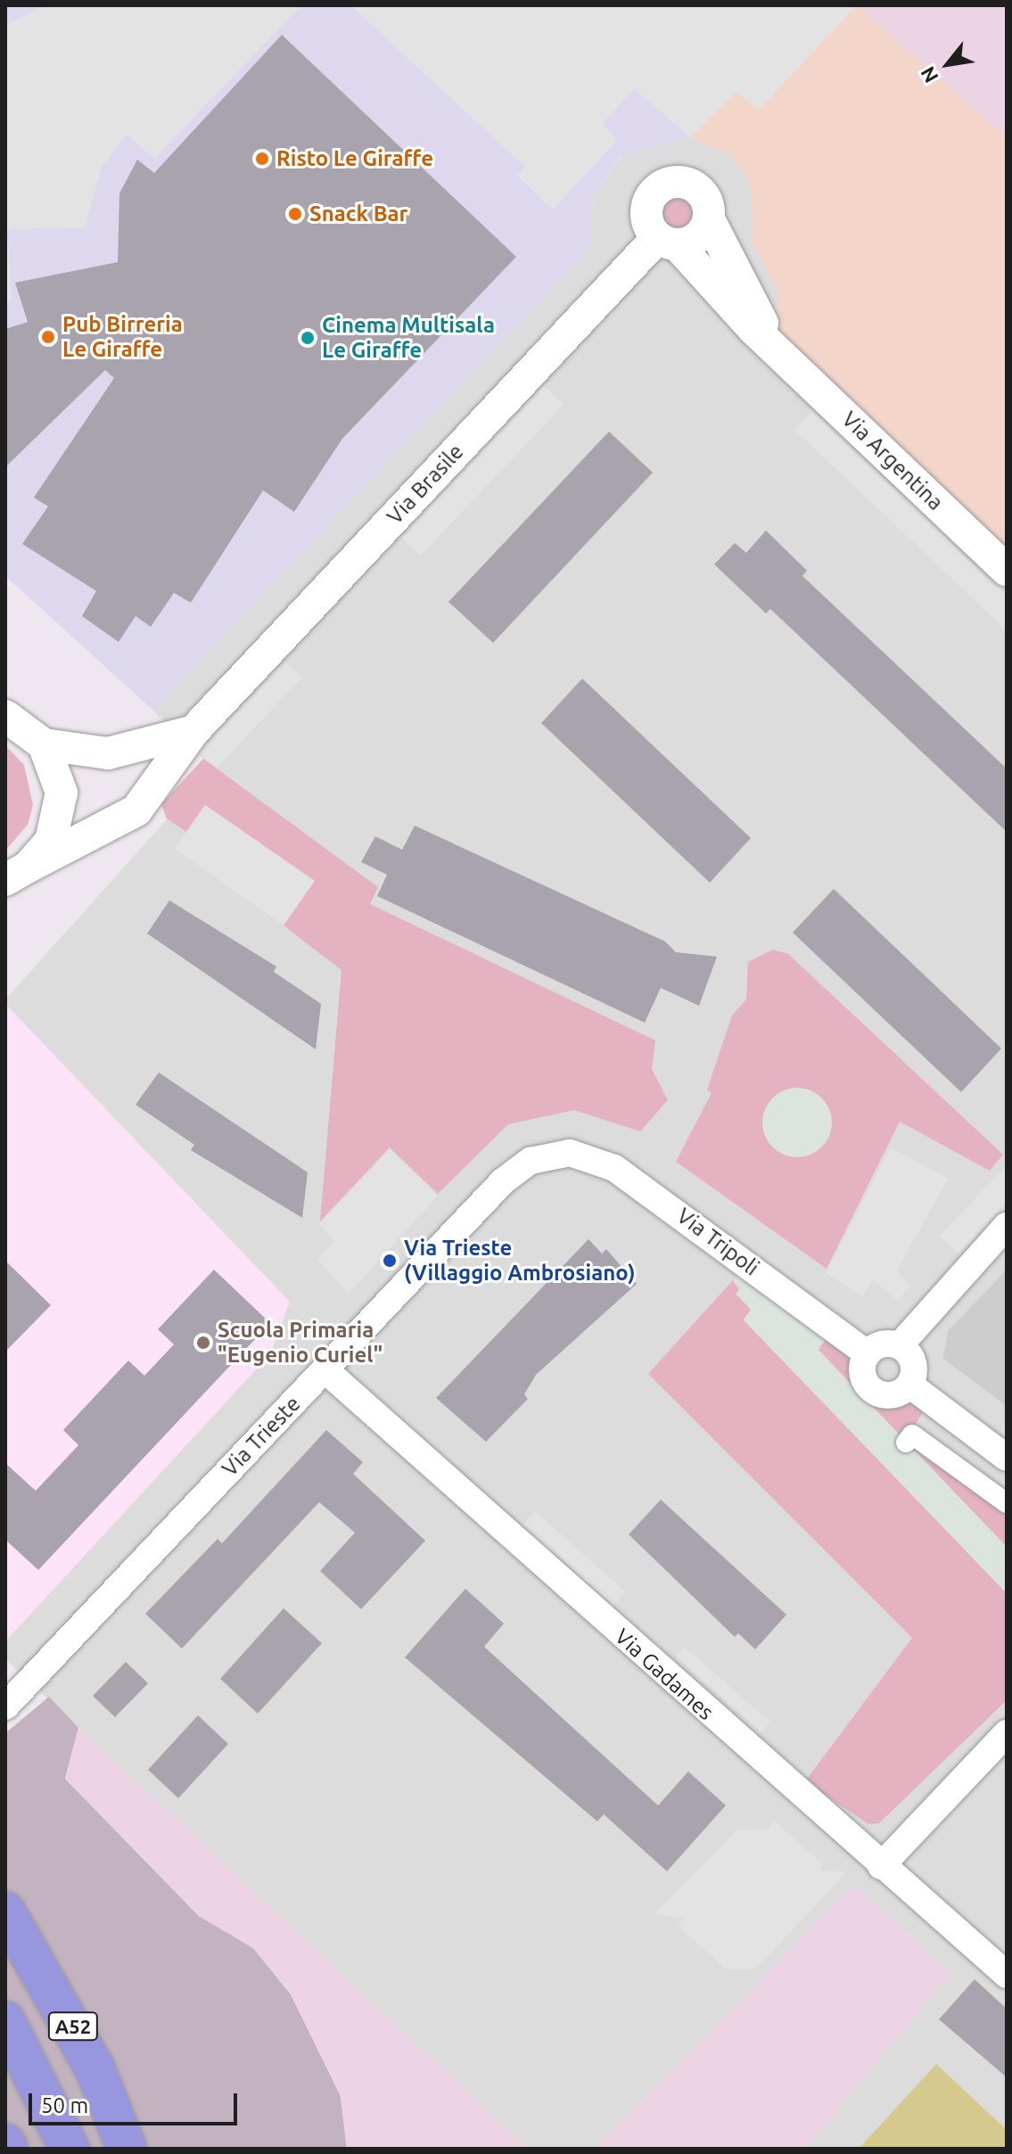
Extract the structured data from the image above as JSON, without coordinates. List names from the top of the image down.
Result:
{
  "streets": {
    "highway": ["A52"],
    "street": [
      "Via Argentina",
      "Via Brasile",
      "Via Tripoli",
      "Via Trieste",
      "Via Gadames"
    ]
  },
  "crossings": [
    ["Via Argentina", "Via Brasile"],
    ["Via Tripoli", "Via Trieste"],
    ["Via Trieste", "Via Gadames"]
  ],
  "places": [
    "Risto Le Giraffe",
    "Snack Bar",
    "Pub Birreria Le Giraffe",
    "Cinema Multisala Le Giraffe",
    "Via Trieste (Villaggio Ambrosiano)",
    "Scuola Primaria \"Eugenio Curiel\""
  ],
  "scale_bar": "50 m",
  "north": "bottom left"
}
